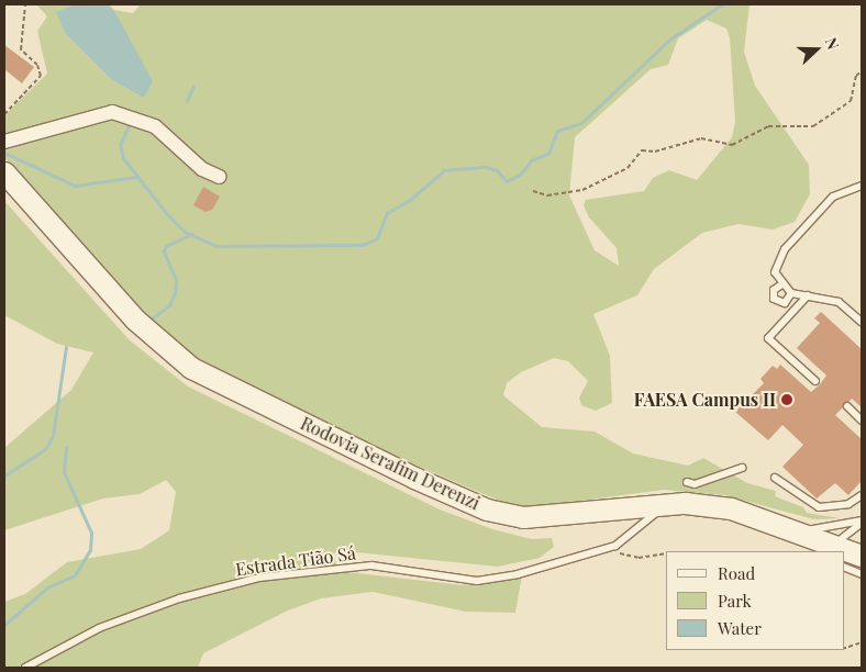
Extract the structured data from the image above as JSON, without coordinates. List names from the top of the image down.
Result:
{
  "streets": {
    "main road": ["Rodovia Serafim Derenzi"],
    "lane": ["Estrada Tião Sá"]
  },
  "crossings": [
    ["Rodovia Serafim Derenzi", "Estrada Tião Sá"]
  ],
  "places": ["FAESA Campus II"],
  "legend": ["Road", "Park", "Water"],
  "north": "right"
}
